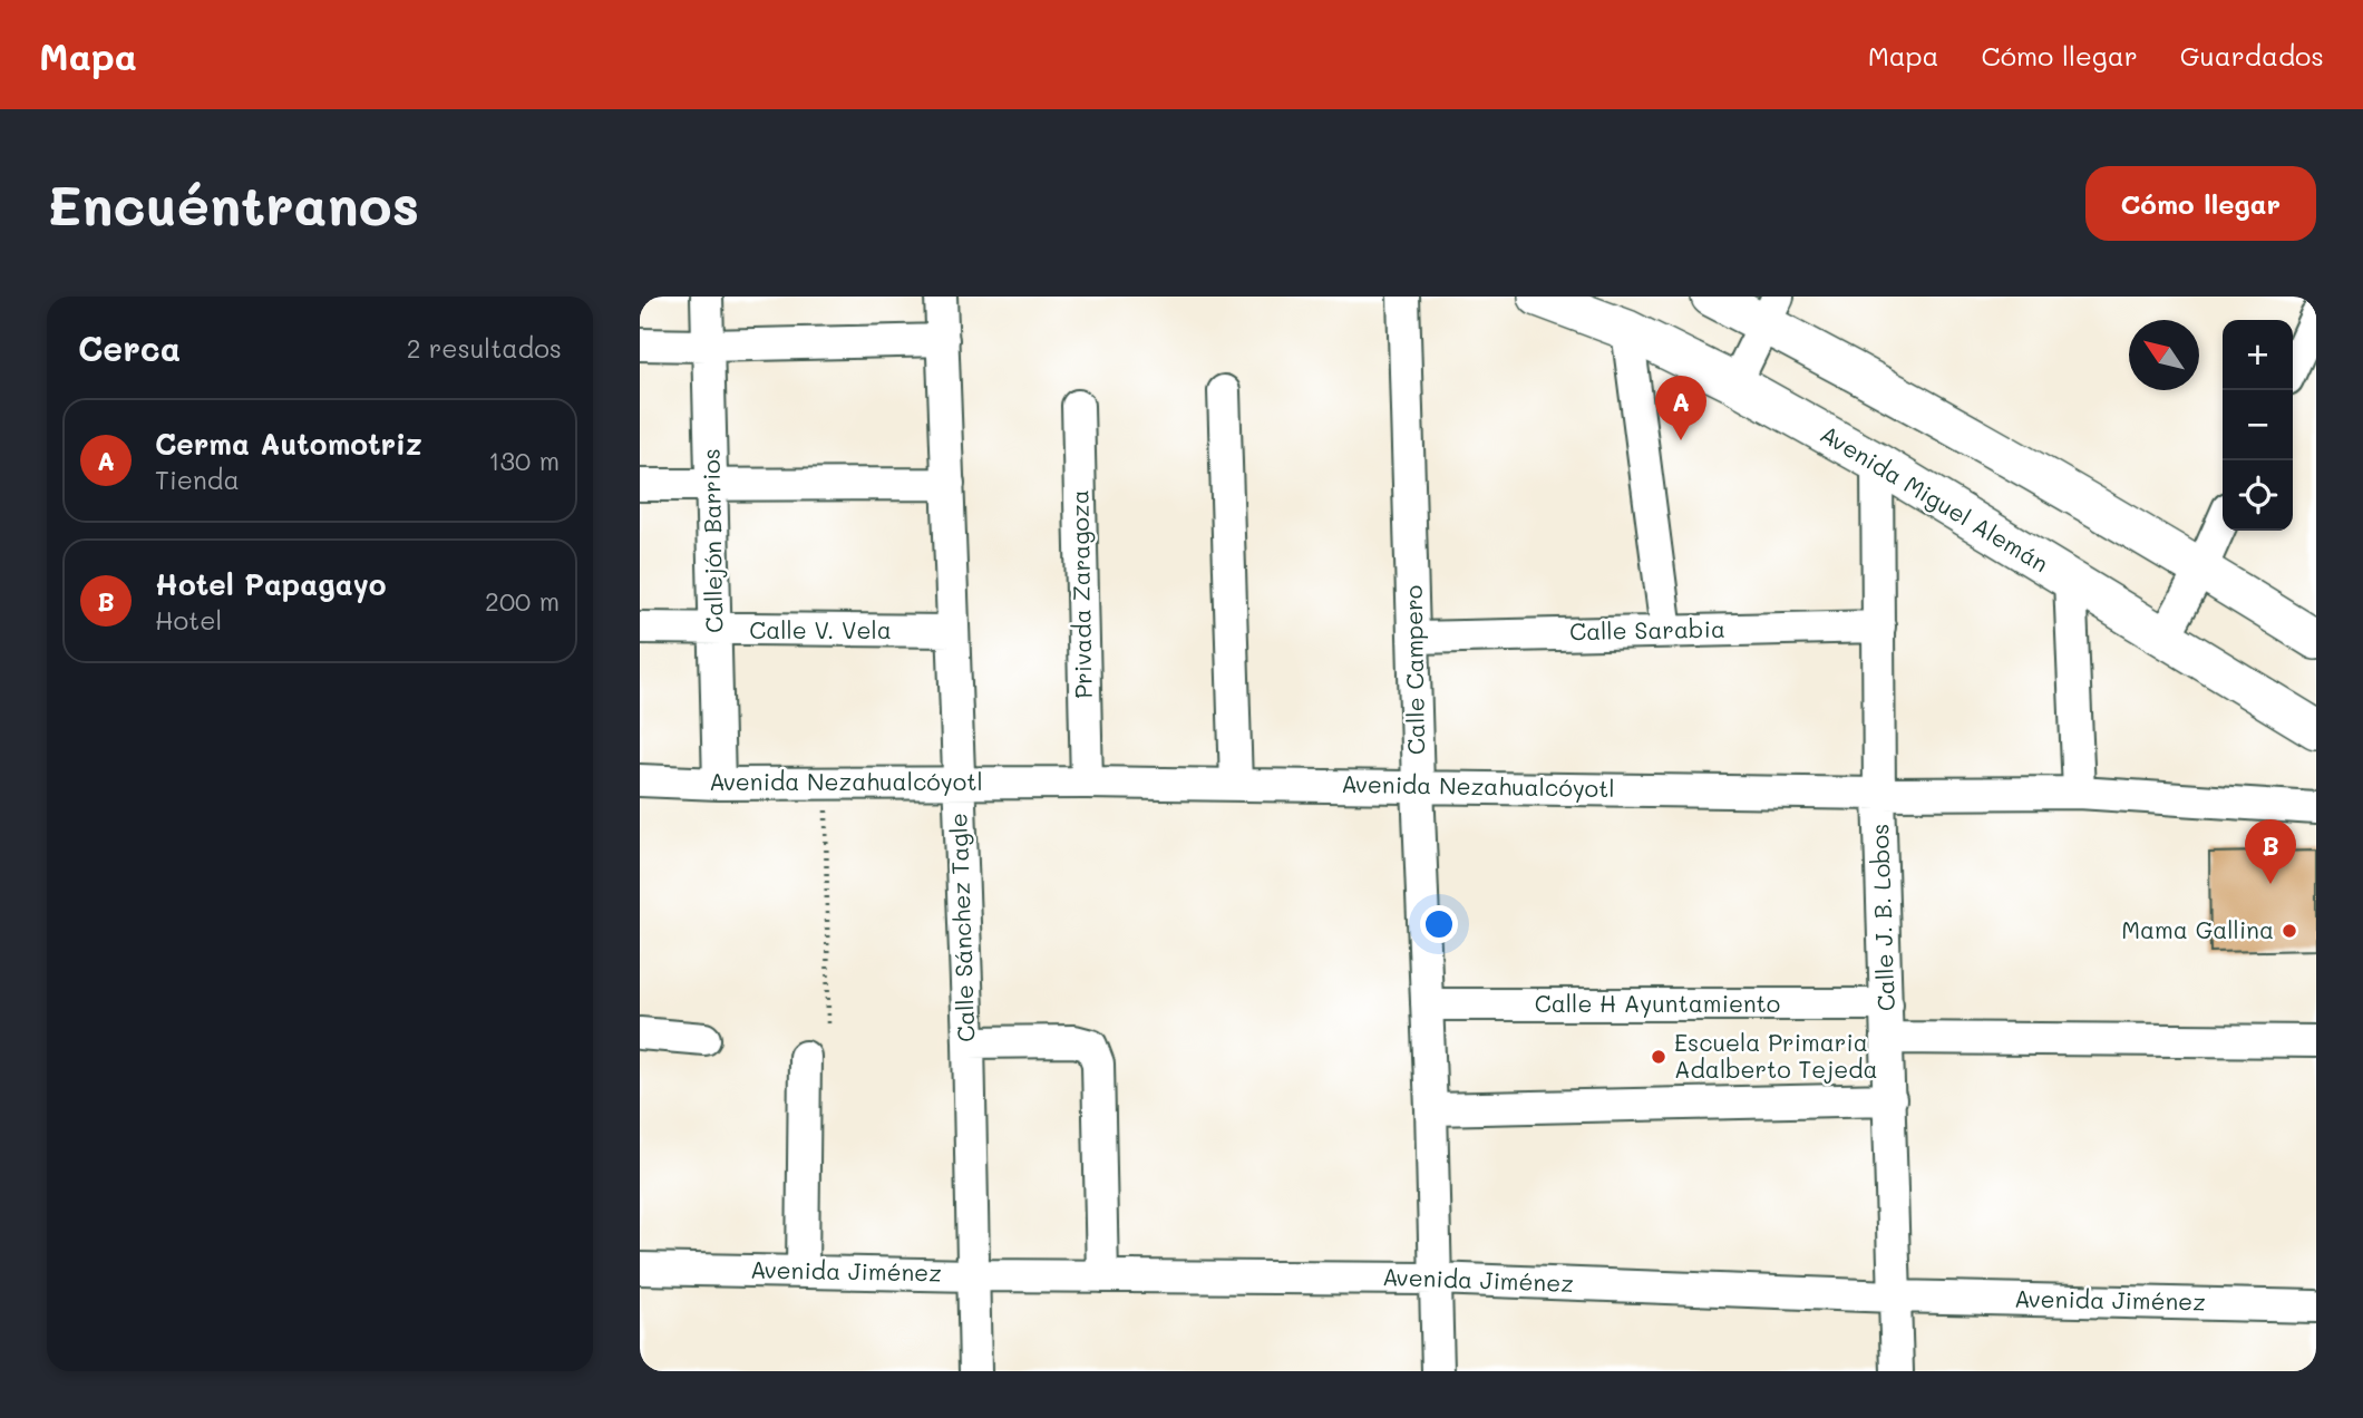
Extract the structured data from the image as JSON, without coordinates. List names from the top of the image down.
{
  "streets": {
    "main road": ["Avenida Miguel Alemán"],
    "street": [
      "Callejón Barrios",
      "Privada Zaragoza",
      "Calle V. Vela",
      "Calle Sarabia",
      "Calle Campero",
      "Avenida Nezahualcóyotl",
      "Calle J. B. Lobos",
      "Calle Sánchez Tagle",
      "Calle H Ayuntamiento",
      "Avenida Jiménez"
    ]
  },
  "crossings": [
    ["Avenida Miguel Alemán", "Calle J. B. Lobos"],
    ["Callejón Barrios", "Calle V. Vela"],
    ["Callejón Barrios", "Avenida Nezahualcóyotl"],
    ["Privada Zaragoza", "Avenida Nezahualcóyotl"],
    ["Calle V. Vela", "Calle Sánchez Tagle"],
    ["Calle Sarabia", "Calle Campero"],
    ["Calle Sarabia", "Calle J. B. Lobos"],
    ["Calle Campero", "Avenida Nezahualcóyotl"],
    ["Calle Campero", "Calle H Ayuntamiento"],
    ["Calle Campero", "Avenida Jiménez"],
    ["Avenida Nezahualcóyotl", "Calle J. B. Lobos"],
    ["Avenida Nezahualcóyotl", "Calle Sánchez Tagle"],
    ["Calle J. B. Lobos", "Calle H Ayuntamiento"],
    ["Calle J. B. Lobos", "Avenida Jiménez"],
    ["Calle Sánchez Tagle", "Avenida Jiménez"]
  ],
  "places": ["Mama Gallina", "Escuela Primaria Adalberto Tejeda"],
  "north": "top left",
  "page": {
    "header": "Mapa",
    "nav": ["Mapa", "Cómo llegar", "Guardados"],
    "buttons": "Cómo llegar",
    "title": "Encuéntranos",
    "heading": ["Cerca", "2 resultados"],
    "map_buttons": ["+", "−"],
    "pins": ["A", "B"],
    "list": [
      {
        "mark": "A",
        "name": "Cerma Automotriz",
        "note": "Tienda",
        "value": "130 m"
      },
      {
        "mark": "B",
        "name": "Hotel Papagayo",
        "note": "Hotel",
        "value": "200 m"
      }
    ]
  }
}
